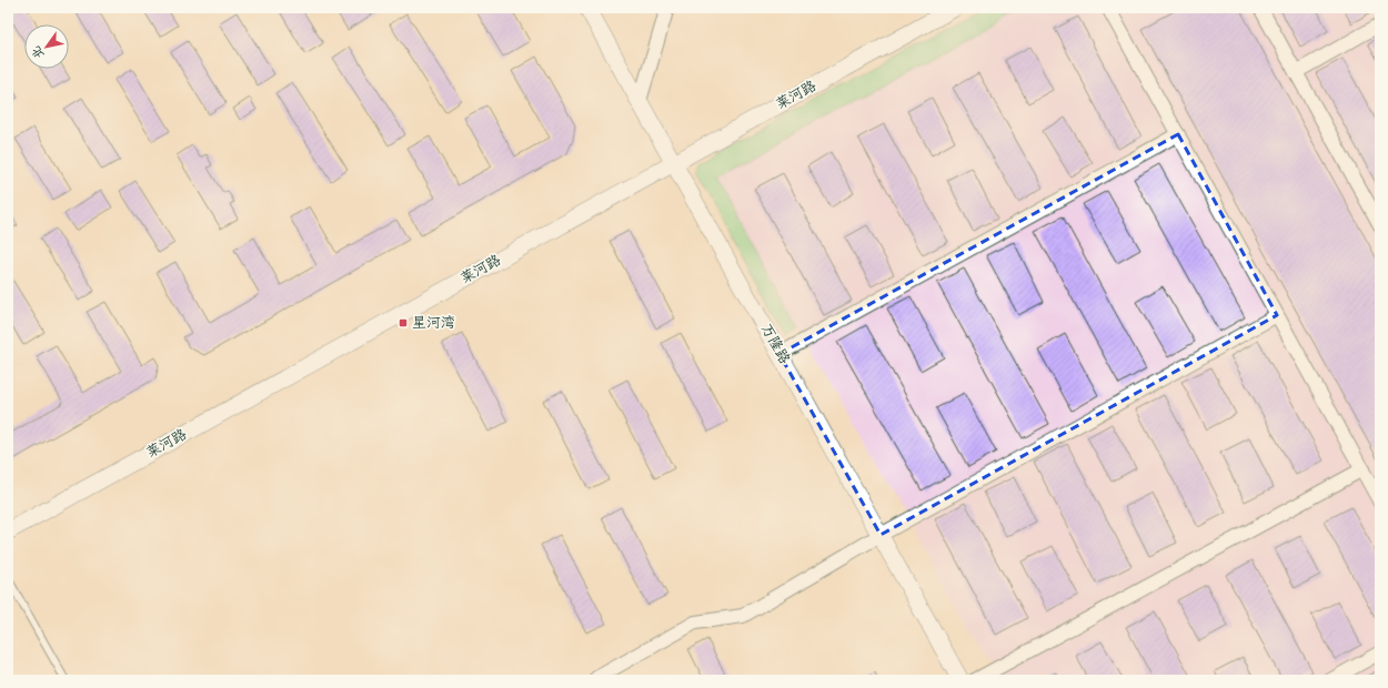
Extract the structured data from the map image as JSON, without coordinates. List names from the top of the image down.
{
  "streets": {
    "street": ["莱河路", "万隆路"]
  },
  "crossings": [
    ["莱河路", "万隆路"]
  ],
  "places": {
    "transit": ["星河湾"]
  },
  "north": "bottom left"
}
